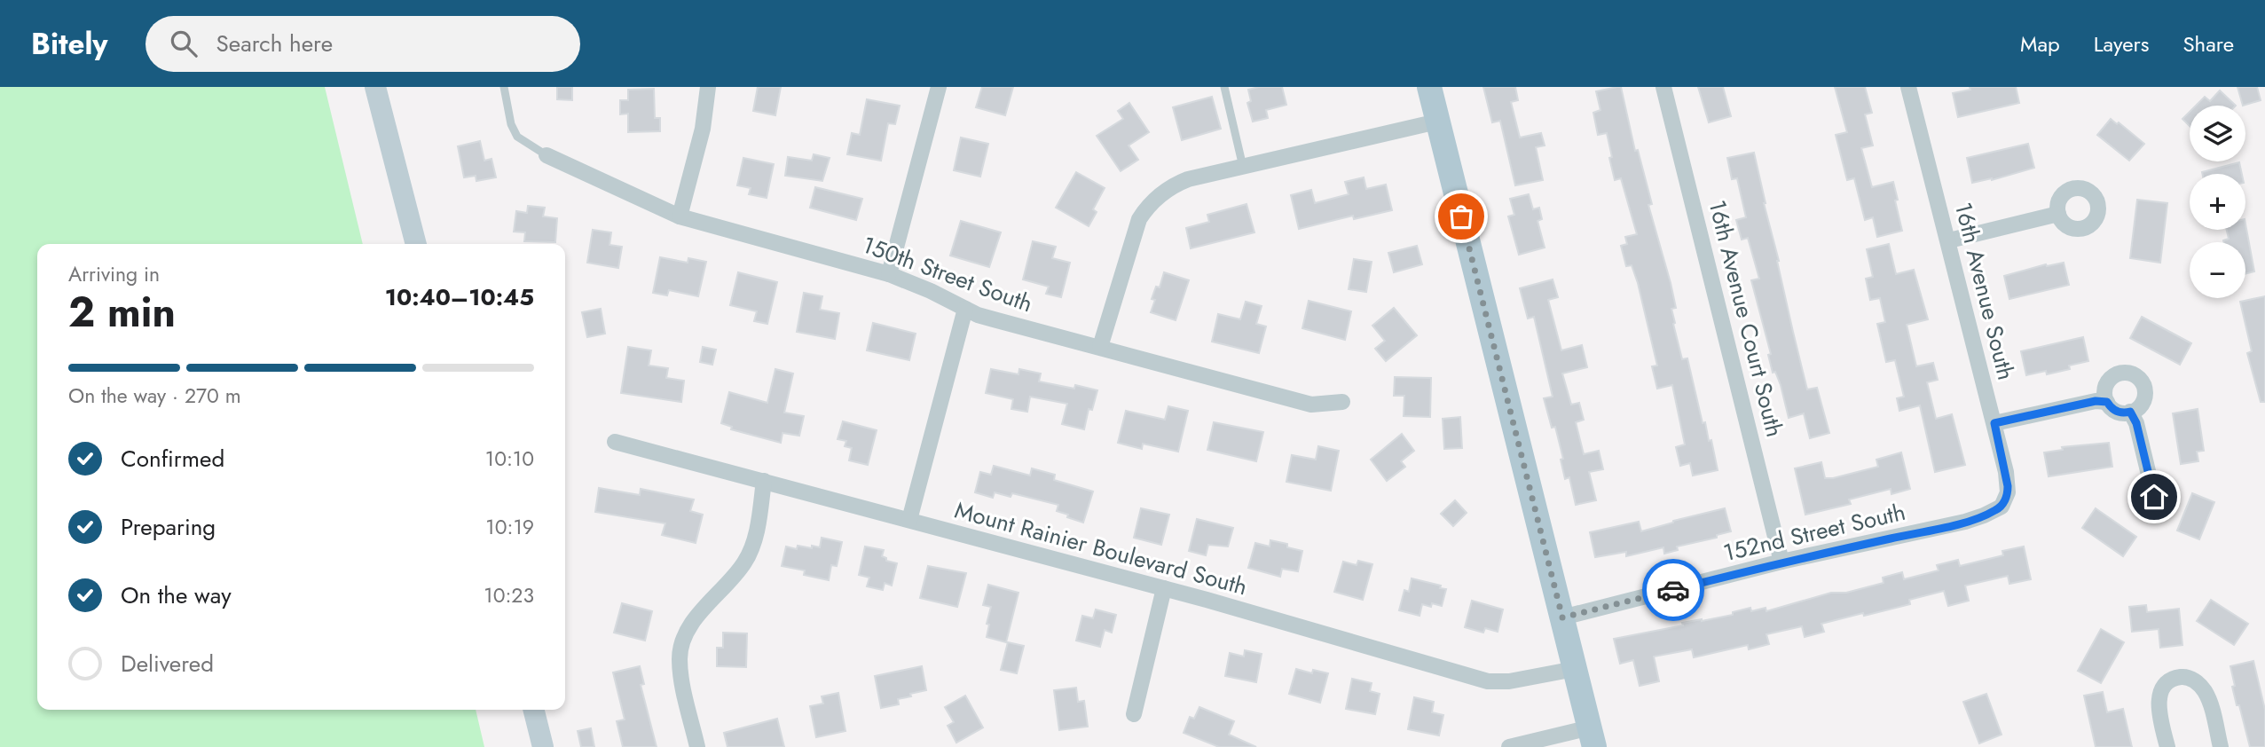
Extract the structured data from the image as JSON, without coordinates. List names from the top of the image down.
{
  "streets": {
    "street": [
      "150th Street South",
      "16th Avenue South",
      "16th Avenue Court South",
      "152nd Street South",
      "Mount Rainier Boulevard South"
    ]
  },
  "crossings": [
    ["16th Avenue South", "152nd Street South"],
    ["16th Avenue Court South", "152nd Street South"]
  ],
  "page": {
    "header": "Bitely",
    "search": "Search here",
    "nav": ["Map", "Layers", "Share"],
    "map_buttons": ["+", "−"],
    "heading": ["2 min", "Arriving in", "10:40–10:45"],
    "bar": "On the way · 270 m",
    "list": [
      ["Confirmed", "10:10"],
      ["Preparing", "10:19"],
      ["On the way", "10:23"],
      "Delivered"
    ]
  }
}
